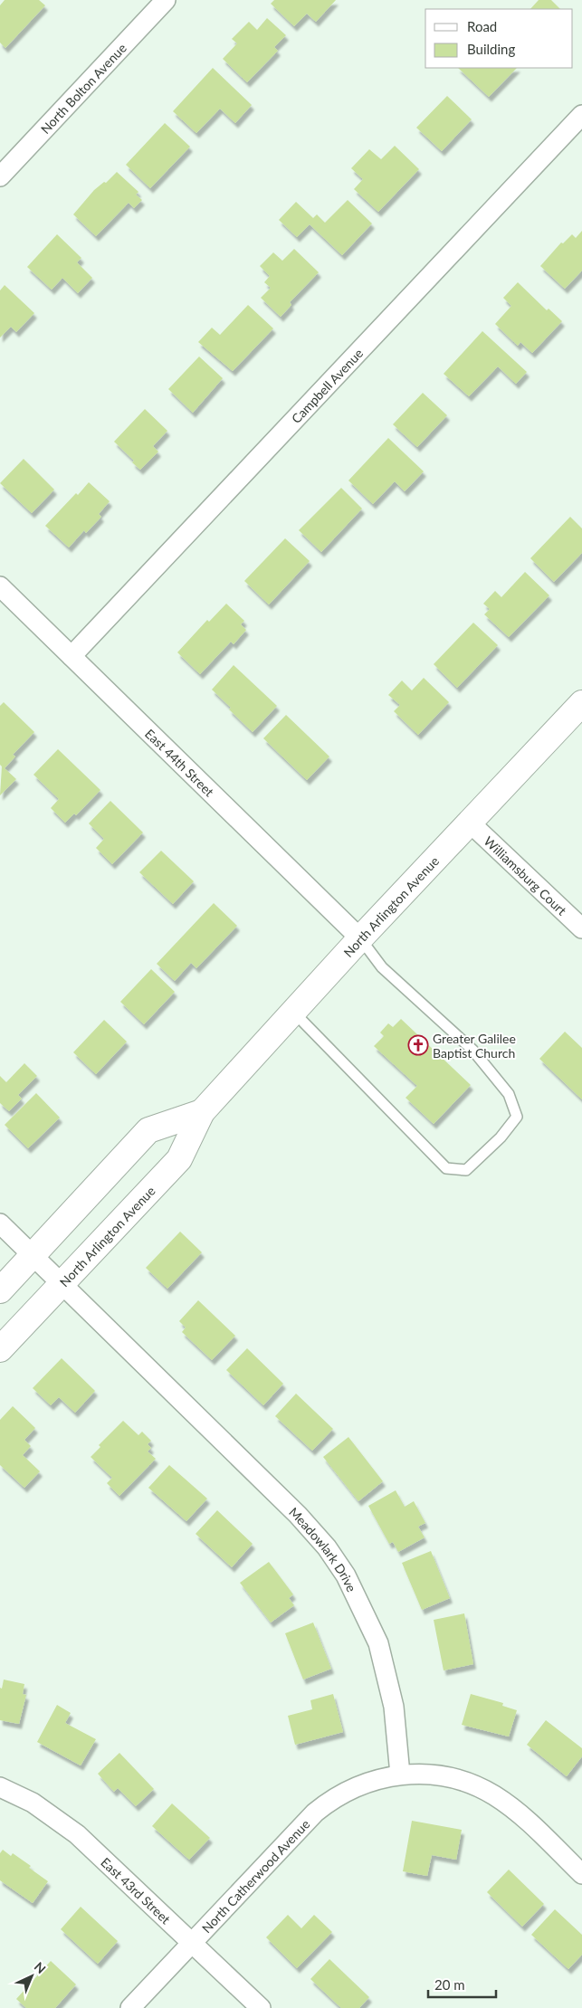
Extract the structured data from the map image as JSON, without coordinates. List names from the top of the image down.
{
  "streets": {
    "main road": ["North Arlington Avenue"],
    "street": [
      "North Bolton Avenue",
      "Campbell Avenue",
      "East 44th Street",
      "Williamsburg Court",
      "Meadowlark Drive",
      "North Catherwood Avenue",
      "East 43rd Street"
    ]
  },
  "crossings": [
    ["Campbell Avenue", "East 44th Street"],
    ["East 44th Street", "North Arlington Avenue"],
    ["Williamsburg Court", "North Arlington Avenue"],
    ["North Arlington Avenue", "Meadowlark Drive"],
    ["Meadowlark Drive", "North Catherwood Avenue"],
    ["North Catherwood Avenue", "East 43rd Street"]
  ],
  "places": {
    "church": ["Greater Galilee Baptist Church"]
  },
  "legend": ["Road", "Building"],
  "scale_bar": "20 m",
  "north": "top right"
}
